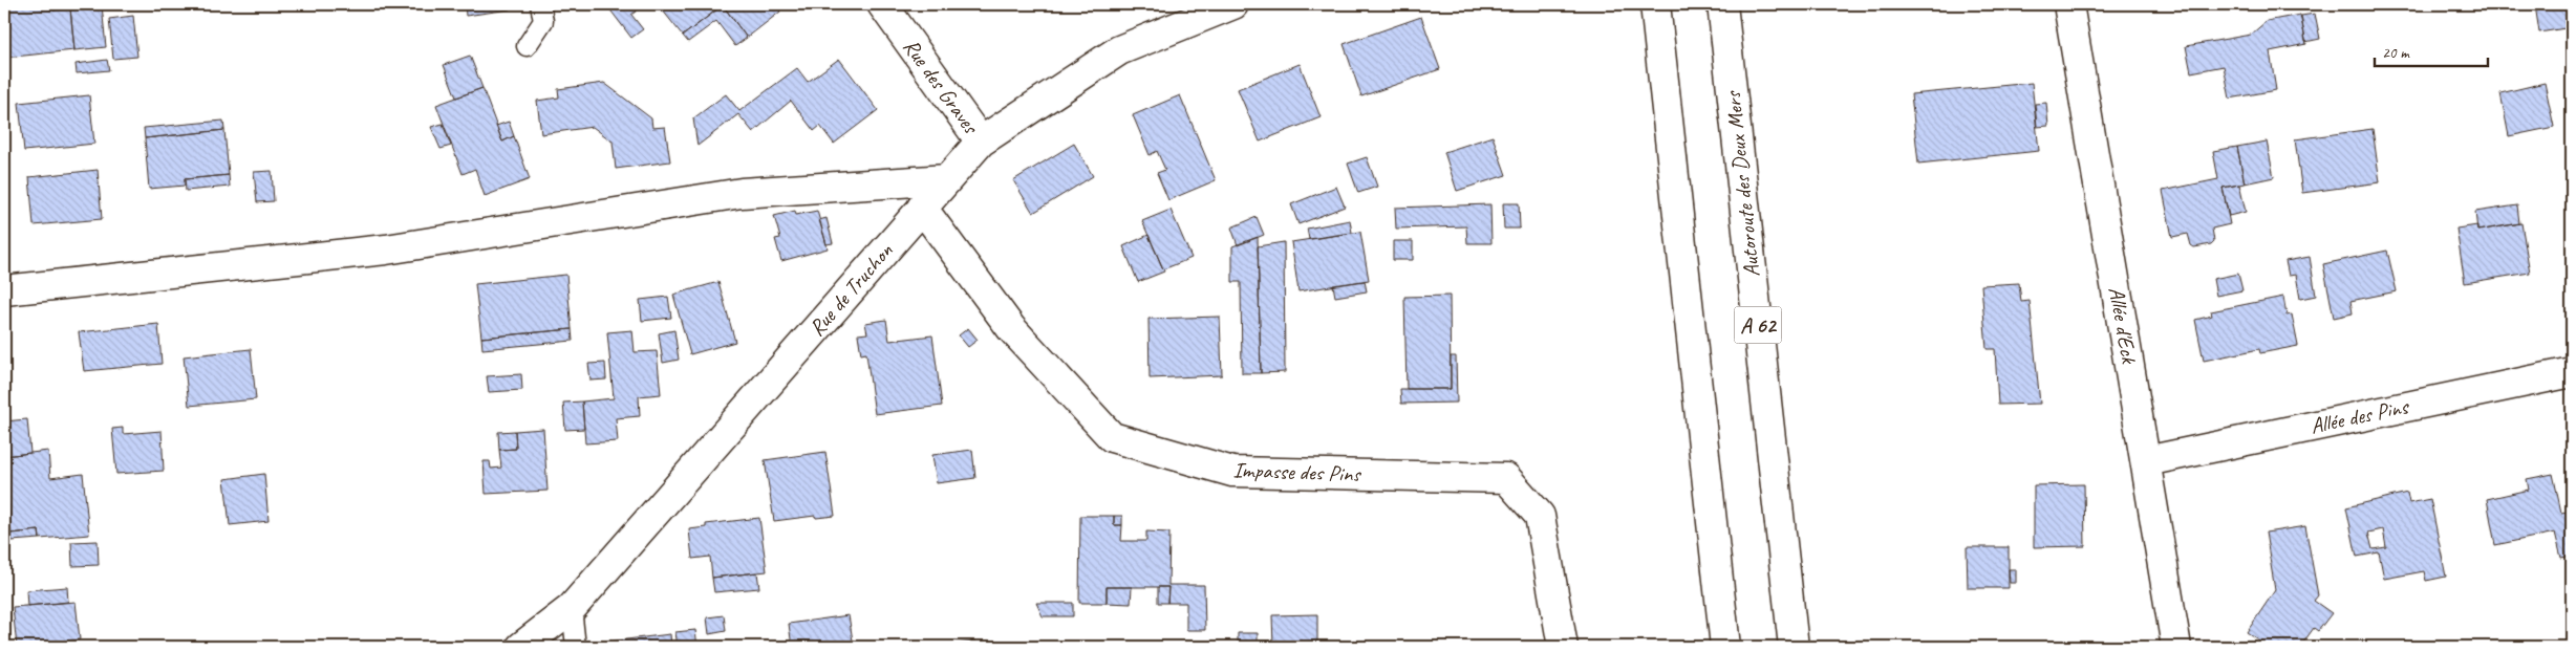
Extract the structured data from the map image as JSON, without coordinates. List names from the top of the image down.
{
  "streets": {
    "main road": [
      "Rue des Graves",
      "Autoroute des Deux Mers",
      "Rue de Truchon",
      "A 62",
      "Allée d'Eck",
      "Allée des Pins",
      "Impasse des Pins"
    ]
  },
  "crossings": [
    ["Rue des Graves", "Rue de Truchon"],
    ["Rue de Truchon", "Impasse des Pins"],
    ["Allée d'Eck", "Allée des Pins"]
  ],
  "scale_bar": "20 m"
}
